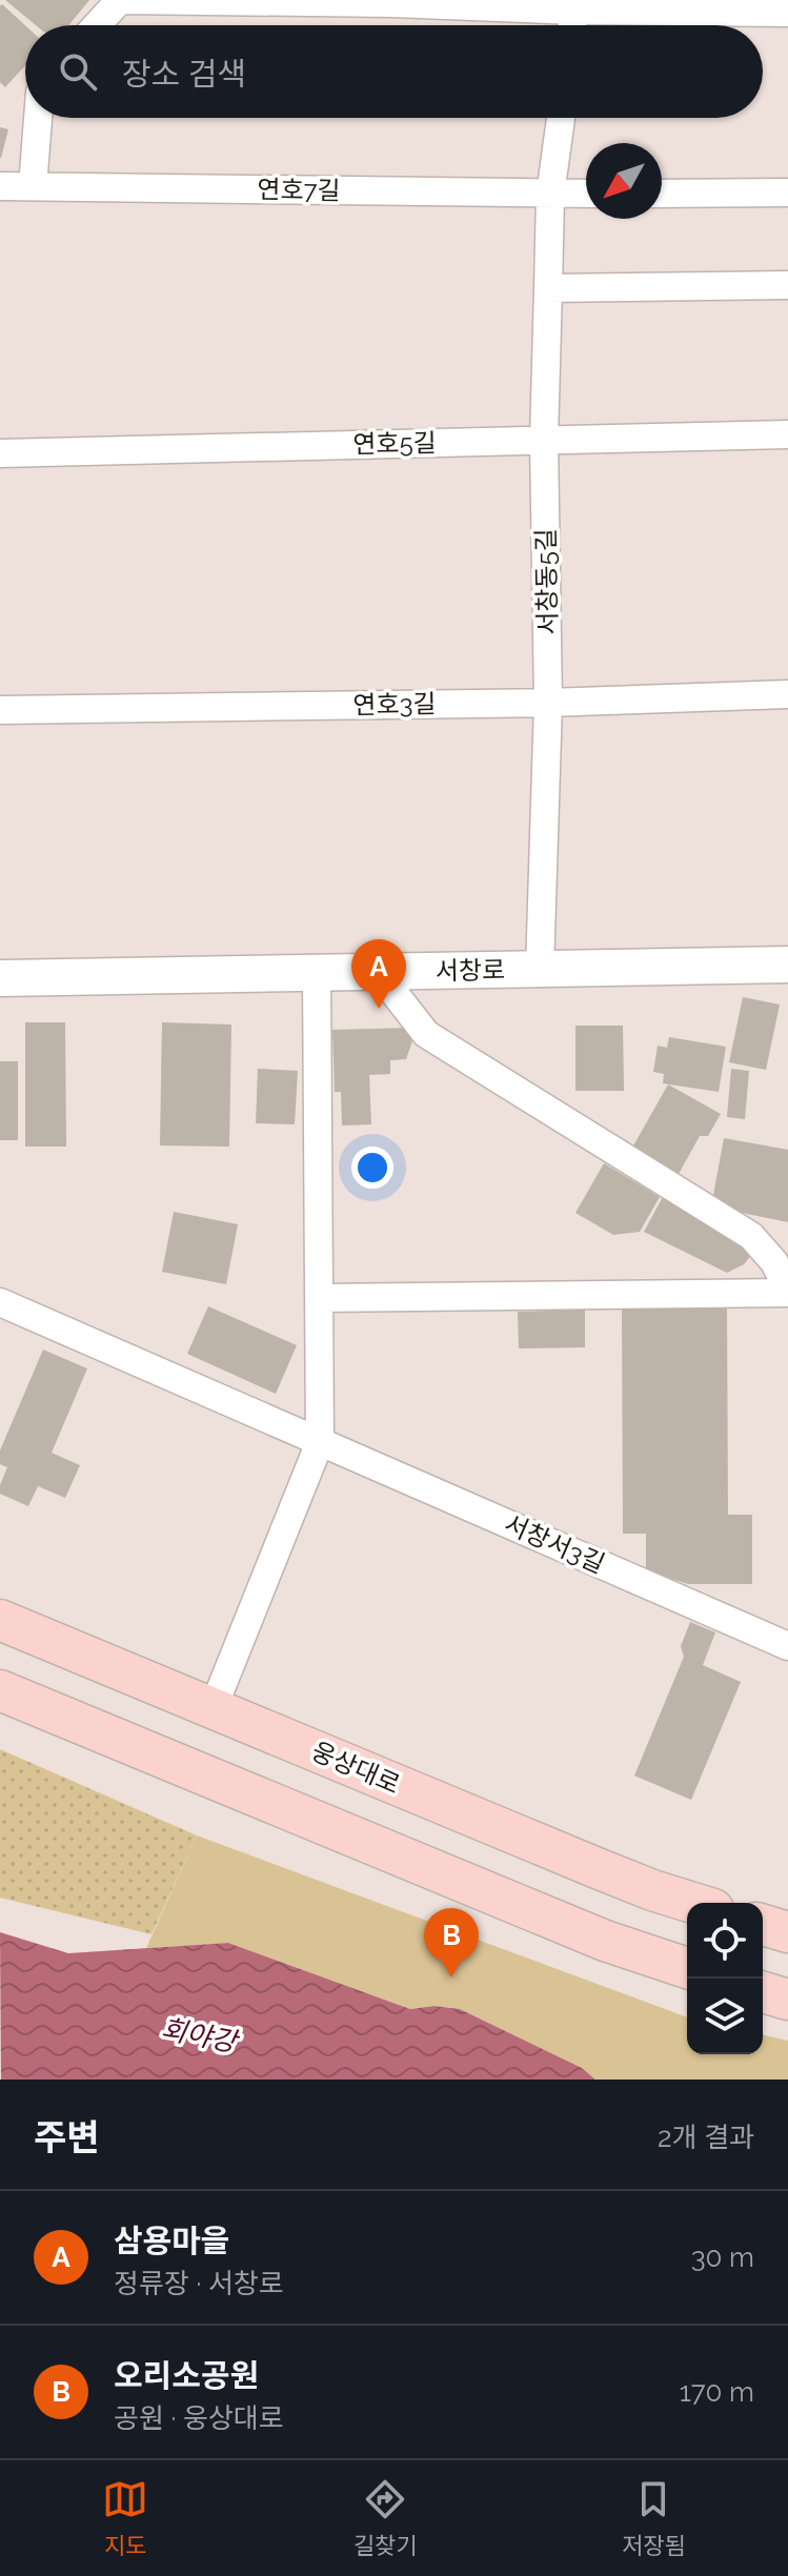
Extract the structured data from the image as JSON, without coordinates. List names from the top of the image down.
{
  "streets": {
    "main road": ["웅상대로"],
    "street": [
      "연호7길",
      "연호5길",
      "서창동5길",
      "연호3길",
      "서창로",
      "서창서3길"
    ]
  },
  "crossings": [
    ["연호7길", "서창동5길"],
    ["연호5길", "서창동5길"],
    ["서창동5길", "연호3길"],
    ["서창동5길", "서창로"]
  ],
  "water": ["회야강"],
  "north": "bottom left",
  "page": {
    "search": "장소 검색",
    "pins": ["A", "B"],
    "heading": ["주변", "2개 결과"],
    "list": [
      {
        "mark": "A",
        "name": "삼용마을",
        "note": "정류장 · 서창로",
        "value": "30 m"
      },
      {
        "mark": "B",
        "name": "오리소공원",
        "note": "공원 · 웅상대로",
        "value": "170 m"
      }
    ],
    "nav": ["지도", "길찾기", "저장됨"]
  }
}
